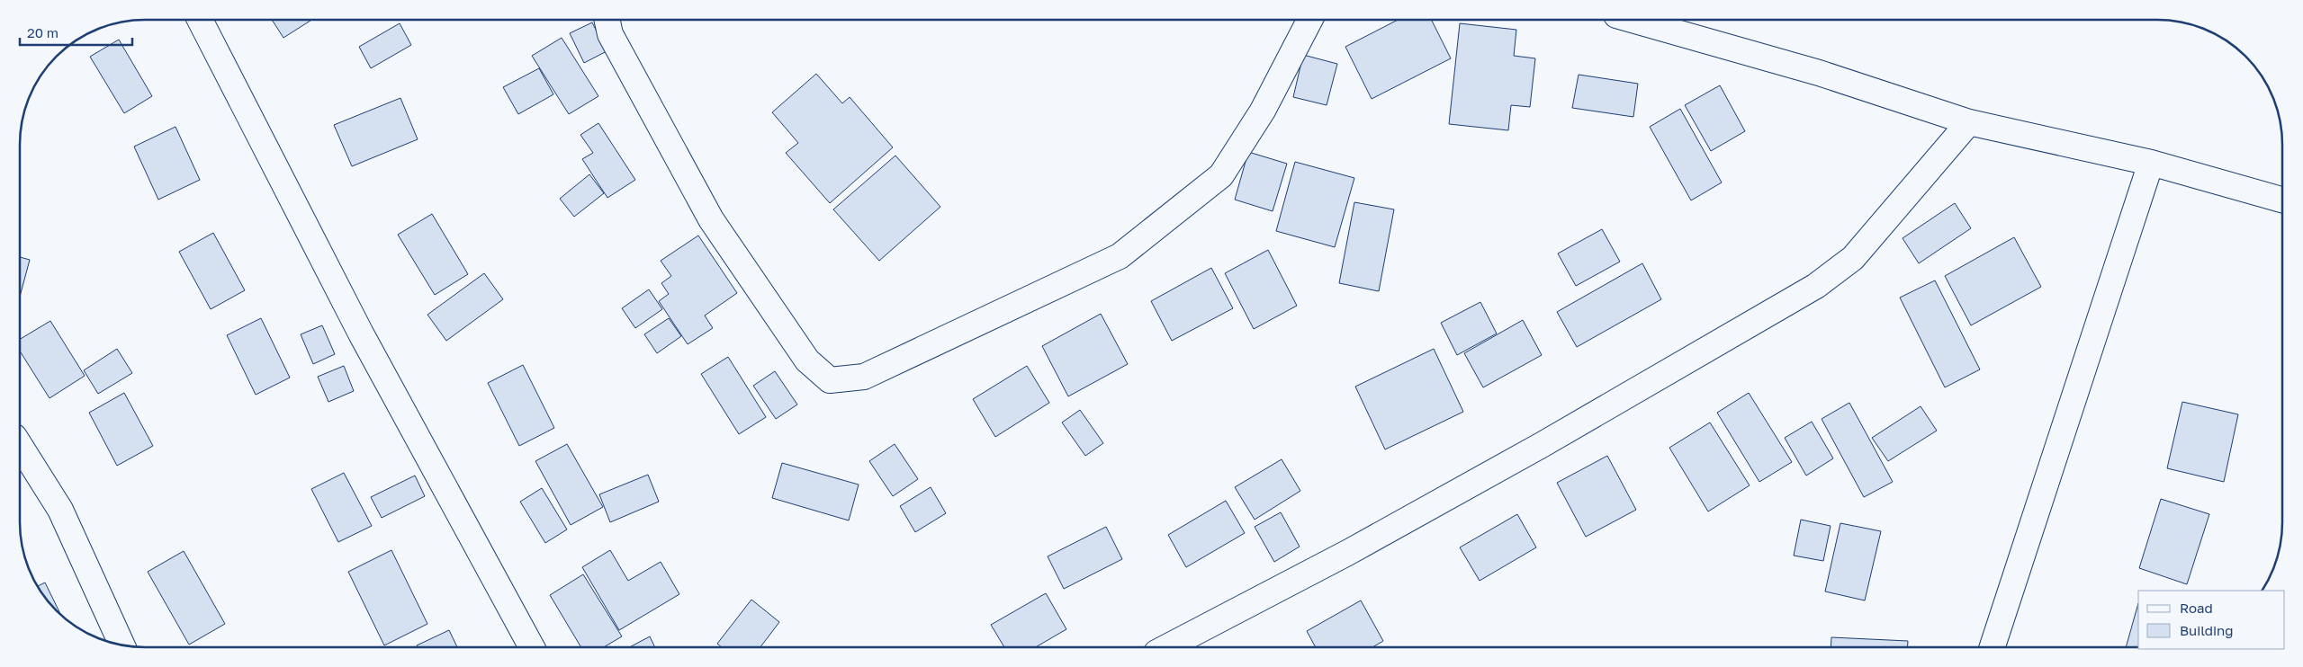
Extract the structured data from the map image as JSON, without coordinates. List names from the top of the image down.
{
  "legend": ["Road", "Building"],
  "scale_bar": "20 m"
}
